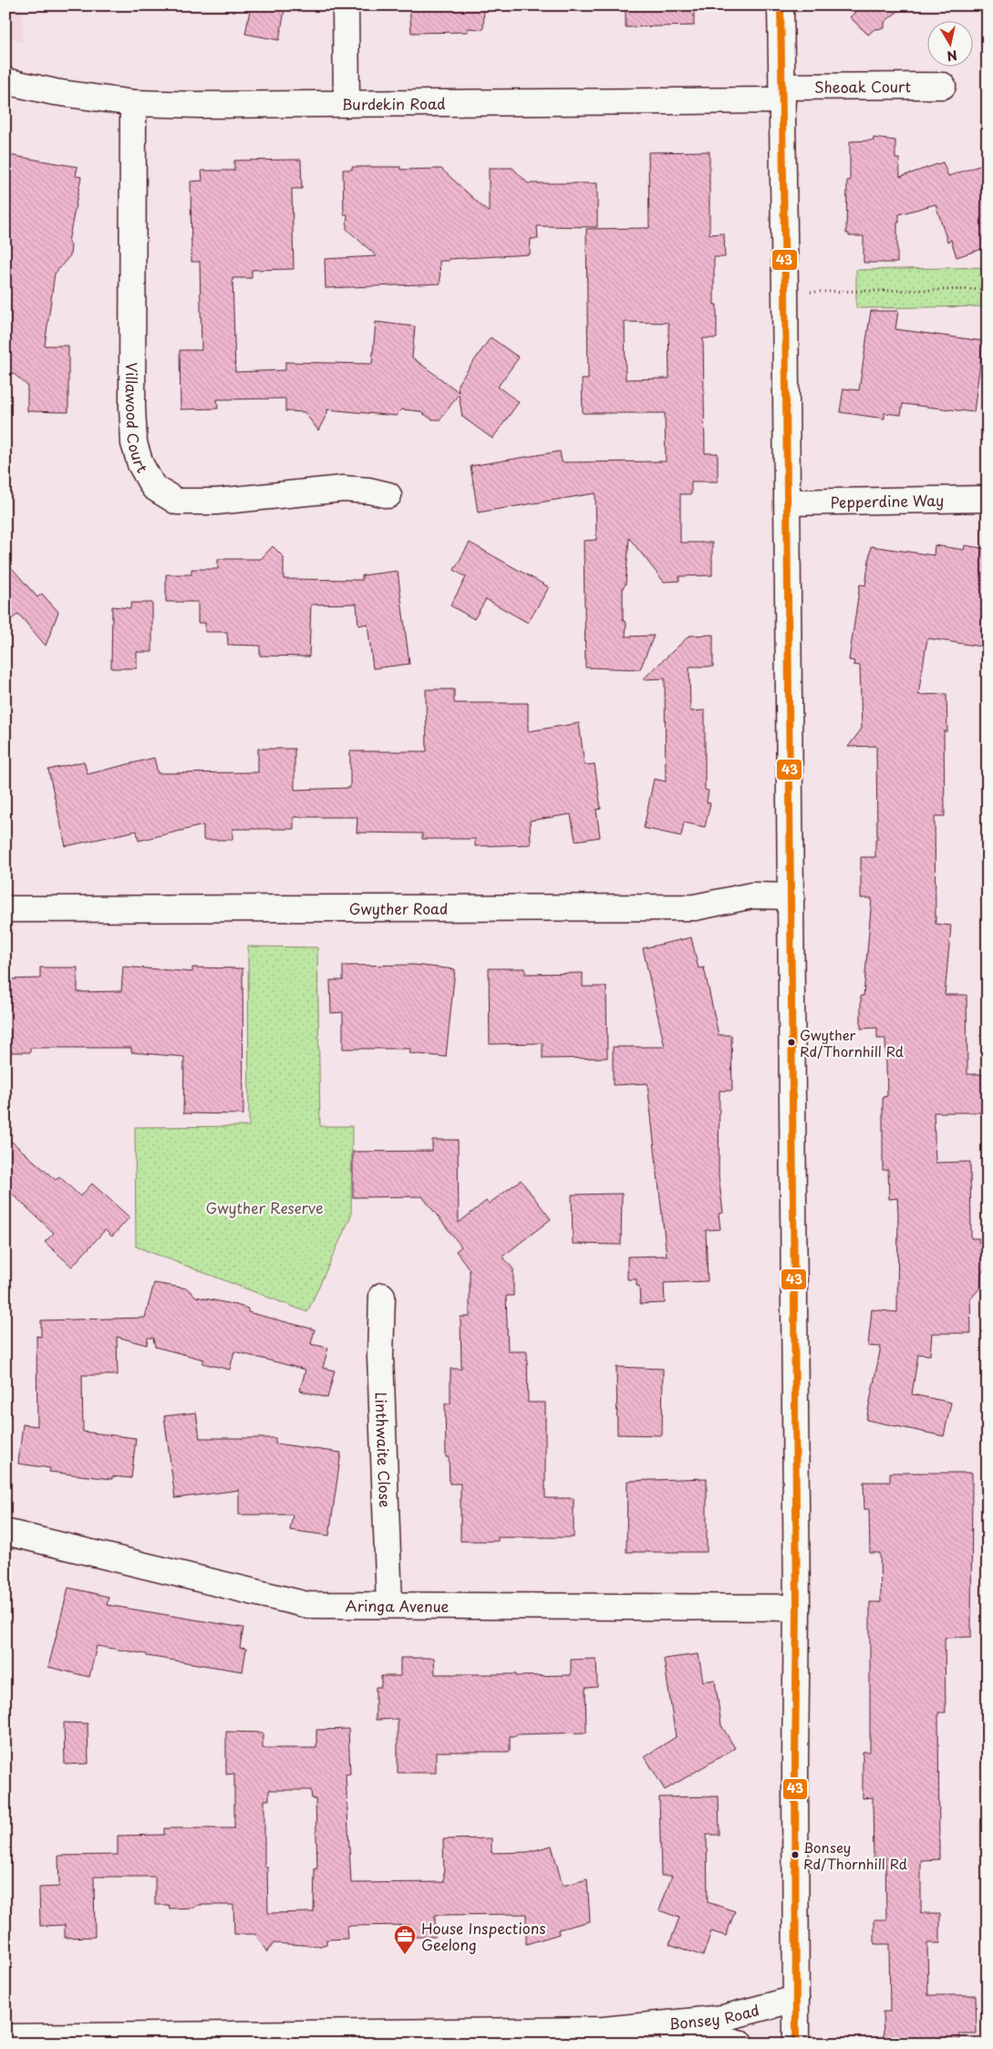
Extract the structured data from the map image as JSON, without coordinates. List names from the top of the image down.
{
  "streets": {
    "street": [
      "Sheoak Court",
      "Burdekin Road",
      "Villawood Court",
      "Pepperdine Way",
      "Gwyther Road",
      "Linthwaite Close",
      "Aringa Avenue",
      "Bonsey Road"
    ]
  },
  "crossings": [
    ["Sheoak Court", "Burdekin Road"],
    ["Burdekin Road", "Villawood Court"],
    ["Linthwaite Close", "Aringa Avenue"]
  ],
  "parks": ["Gwyther Reserve"],
  "places": {
    "other": ["Gwyther Rd/Thornhill Rd", "Bonsey Rd/Thornhill Rd"],
    "office": ["House Inspections Geelong"]
  },
  "lines": ["transit line 43"],
  "north": "bottom"
}
